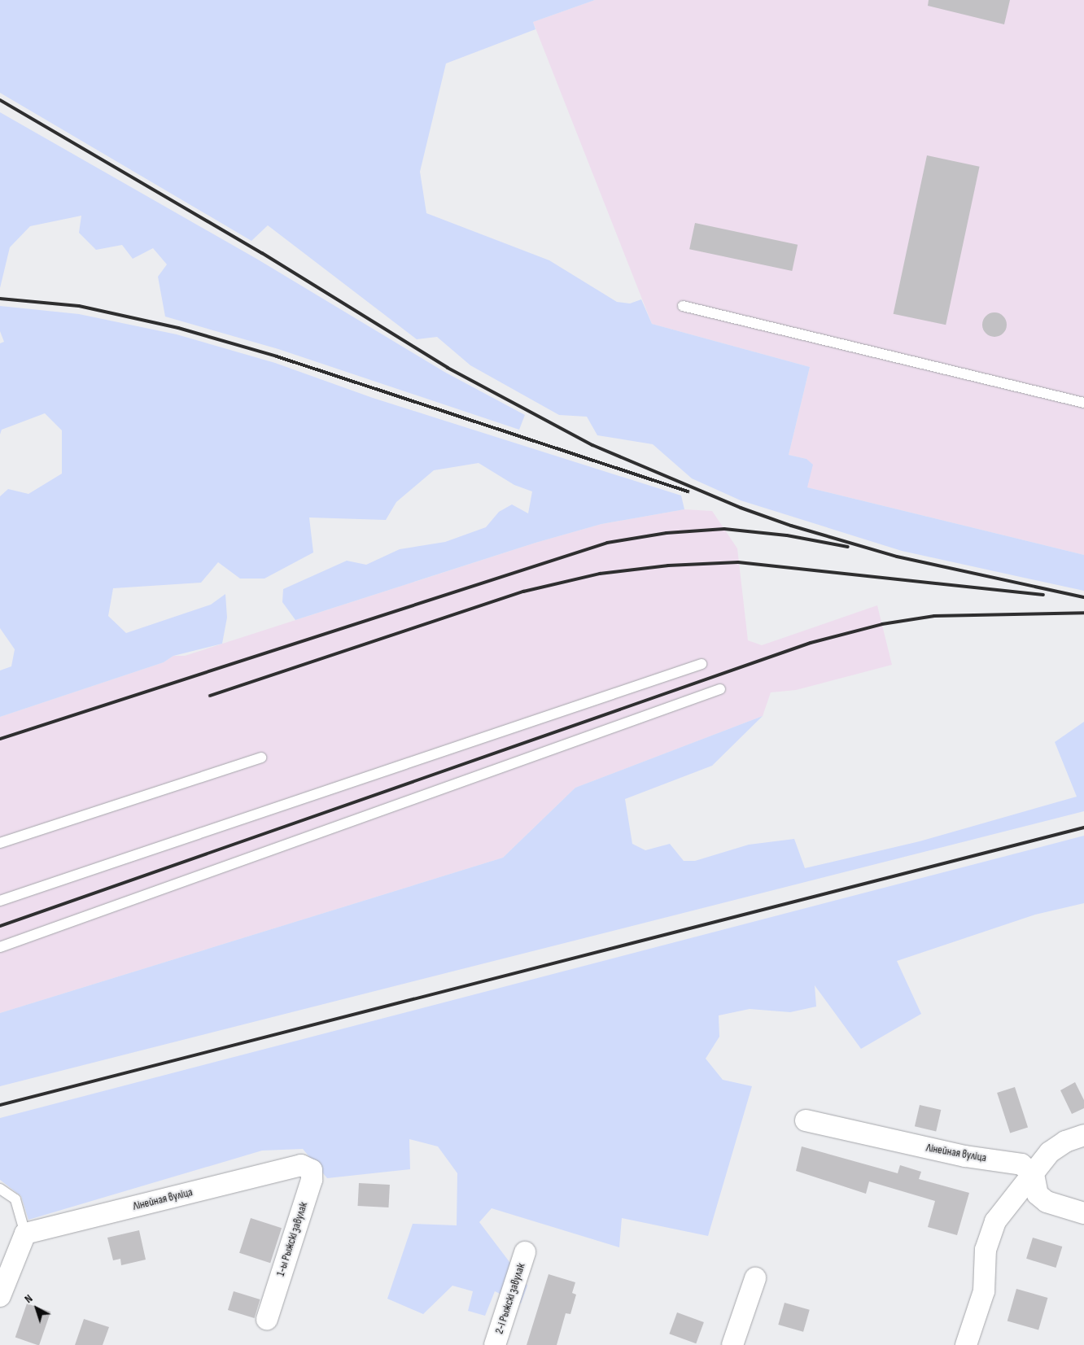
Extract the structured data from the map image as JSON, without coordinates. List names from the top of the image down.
{
  "streets": {
    "street": ["Лінейная вуліца", "1-ы Рыжскі завулак", "2-і Рыжскі завулак"]
  },
  "crossings": [
    ["Лінейная вуліца", "1-ы Рыжскі завулак"]
  ],
  "north": "top left"
}
